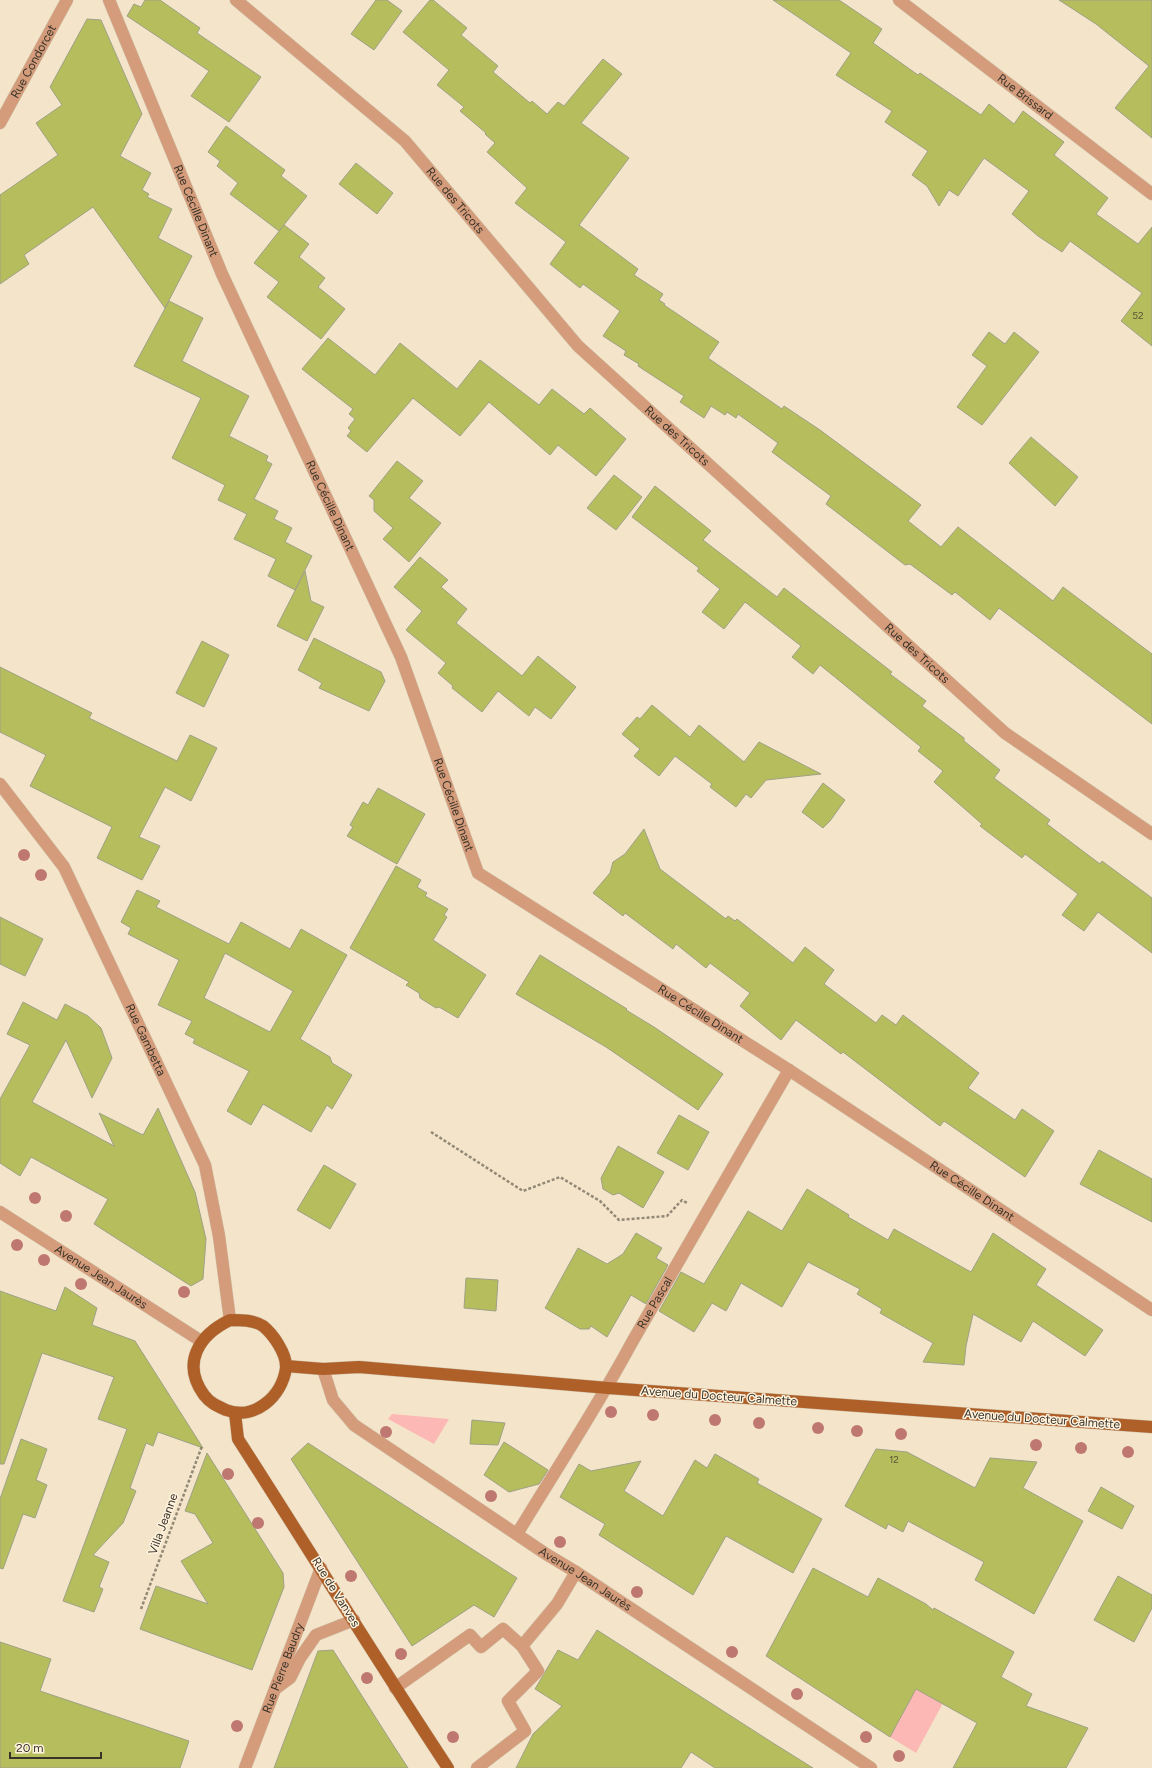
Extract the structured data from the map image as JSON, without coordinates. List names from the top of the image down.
{
  "streets": {
    "main road": ["Avenue du Docteur Calmette", "Rue de Vanves"],
    "street": [
      "Rue Condorcet",
      "Rue Brissard",
      "Rue des Tricots",
      "Rue Cécille Dinant",
      "Rue Gambetta",
      "Avenue Jean Jaurès",
      "Rue Pascal",
      "Rue Pierre Baudry"
    ],
    "path": ["Villa Jeanne"]
  },
  "crossings": [
    ["Rue Cécille Dinant", "Rue Pascal"],
    ["Rue Gambetta", "Avenue Jean Jaurès"],
    ["Rue Gambetta", "Avenue du Docteur Calmette"],
    ["Rue Gambetta", "Rue de Vanves"],
    ["Avenue Jean Jaurès", "Rue Pascal"],
    ["Avenue Jean Jaurès", "Avenue du Docteur Calmette"],
    ["Avenue Jean Jaurès", "Rue de Vanves"],
    ["Rue Pascal", "Avenue du Docteur Calmette"],
    ["Avenue du Docteur Calmette", "Rue de Vanves"],
    ["Rue de Vanves", "Rue Pierre Baudry"]
  ],
  "house_numbers": ["52", "12"],
  "scale_bar": "20 m"
}
